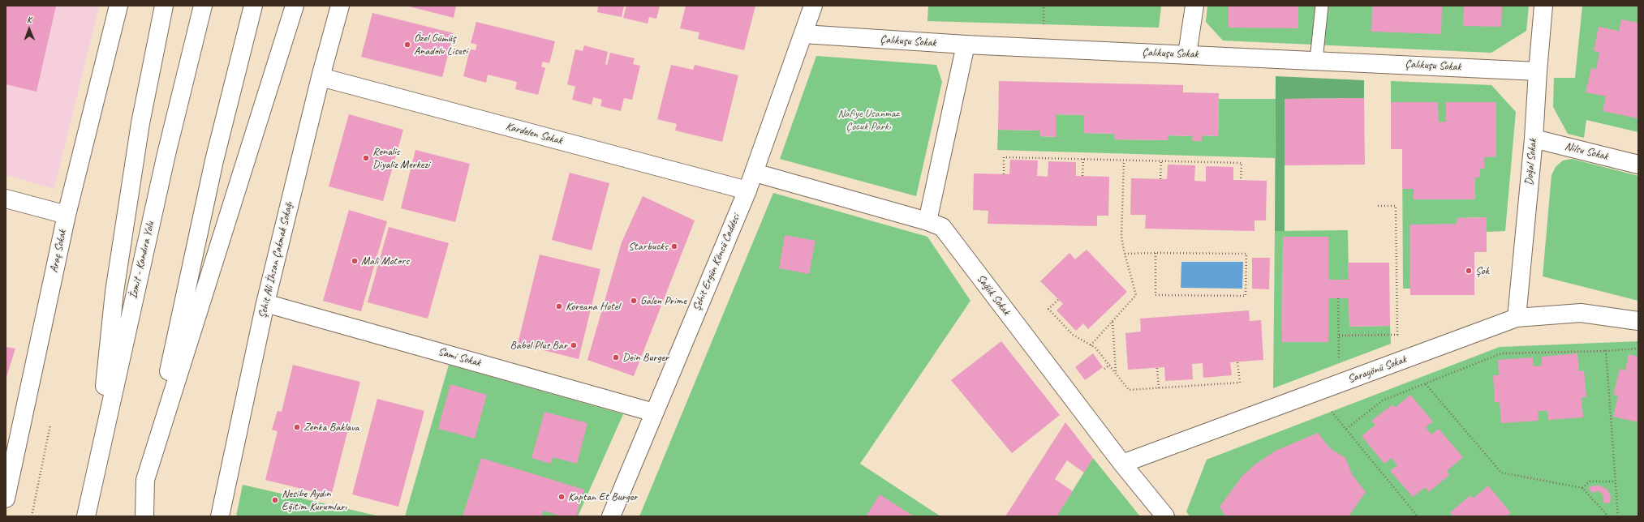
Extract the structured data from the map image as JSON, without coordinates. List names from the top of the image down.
{
  "streets": {
    "main road": [
      "Çalıkuşu Sokak",
      "Kardelen Sokak",
      "Nilsu Sokak",
      "Doğal Sokak",
      "Araç Sokak",
      "İzmit - Kandıra Yolu",
      "Şehit Ali İhsan Çakmak Sokağı",
      "Şehit Ergün Köncü Caddesi",
      "Sağlık Sokak",
      "Sami Sokak",
      "Sarayönü Sokak"
    ]
  },
  "crossings": [
    ["Çalıkuşu Sokak", "Doğal Sokak"],
    ["Çalıkuşu Sokak", "Şehit Ergün Köncü Caddesi"],
    ["Kardelen Sokak", "Şehit Ali İhsan Çakmak Sokağı"],
    ["Kardelen Sokak", "Şehit Ergün Köncü Caddesi"],
    ["Nilsu Sokak", "Doğal Sokak"],
    ["Doğal Sokak", "Sarayönü Sokak"],
    ["Şehit Ali İhsan Çakmak Sokağı", "Sami Sokak"],
    ["Şehit Ergün Köncü Caddesi", "Sağlık Sokak"],
    ["Şehit Ergün Köncü Caddesi", "Sami Sokak"],
    ["Sağlık Sokak", "Sarayönü Sokak"]
  ],
  "parks": ["Nafiye Usanmaz Çocuk Parkı"],
  "places": [
    "Özel Gümüş Anadolu Lisesi",
    "Renalis Diyaliz Merkezi",
    "Starbucks",
    "Mali Motors",
    "Şok",
    "Galen Prime",
    "Koreana Hotel",
    "Babel Plus Bar",
    "Dein Burger",
    "Zenka Baklava",
    "Kaptan Et Burger",
    "Nesibe Aydın Eğitim Kurumları"
  ],
  "north": "top"
}
